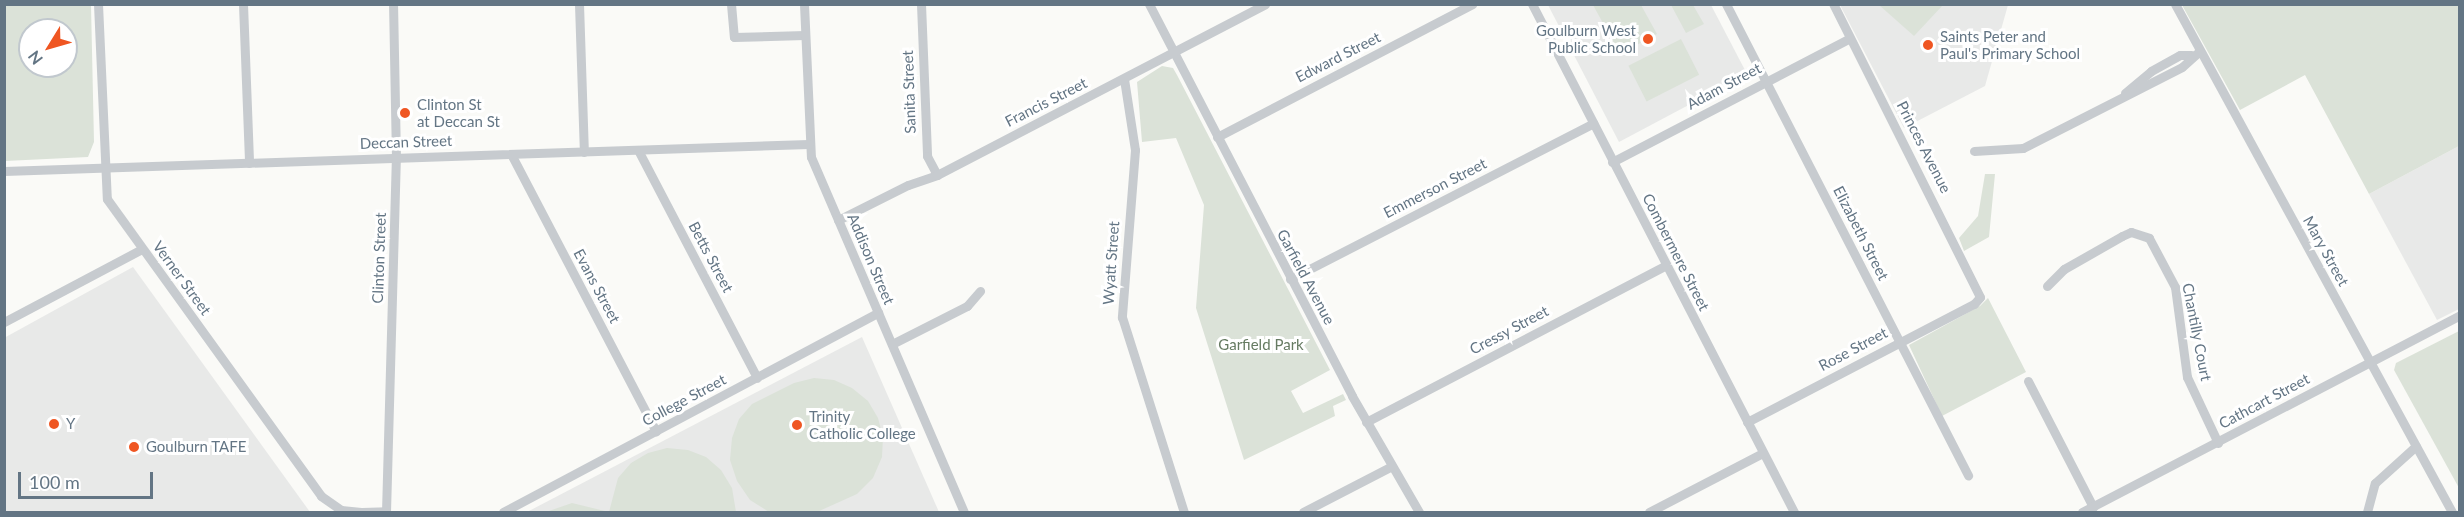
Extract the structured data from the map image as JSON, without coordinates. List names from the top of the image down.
{
  "streets": {
    "street": [
      "Edward Street",
      "Adam Street",
      "Sanita Street",
      "Francis Street",
      "Deccan Street",
      "Princes Avenue",
      "Emmerson Street",
      "Elizabeth Street",
      "Mary Street",
      "Combermere Street",
      "Betts Street",
      "Clinton Street",
      "Addison Street",
      "Wyatt Street",
      "Garfield Avenue",
      "Verner Street",
      "Evans Street",
      "Cressy Street",
      "Chantilly Court",
      "Rose Street",
      "College Street",
      "Cathcart Street"
    ]
  },
  "crossings": [
    ["Edward Street", "Garfield Avenue"],
    ["Adam Street", "Princes Avenue"],
    ["Adam Street", "Elizabeth Street"],
    ["Adam Street", "Combermere Street"],
    ["Sanita Street", "Francis Street"],
    ["Francis Street", "Addison Street"],
    ["Francis Street", "Wyatt Street"],
    ["Francis Street", "Garfield Avenue"],
    ["Deccan Street", "Betts Street"],
    ["Deccan Street", "Clinton Street"],
    ["Deccan Street", "Addison Street"],
    ["Deccan Street", "Verner Street"],
    ["Deccan Street", "Evans Street"],
    ["Princes Avenue", "Rose Street"],
    ["Emmerson Street", "Combermere Street"],
    ["Emmerson Street", "Garfield Avenue"],
    ["Elizabeth Street", "Rose Street"],
    ["Mary Street", "Cathcart Street"],
    ["Combermere Street", "Cressy Street"],
    ["Combermere Street", "Rose Street"],
    ["Betts Street", "College Street"],
    ["Clinton Street", "Verner Street"],
    ["Addison Street", "College Street"],
    ["Garfield Avenue", "Cressy Street"],
    ["Evans Street", "College Street"],
    ["Chantilly Court", "Cathcart Street"]
  ],
  "parks": ["Garfield Park"],
  "places": [
    "Goulburn West Public School",
    "Saints Peter and Paul's Primary School",
    "Clinton St at Deccan St",
    "Y",
    "Trinity Catholic College",
    "Goulburn TAFE"
  ],
  "scale_bar": "100 m",
  "north": "bottom left"
}
